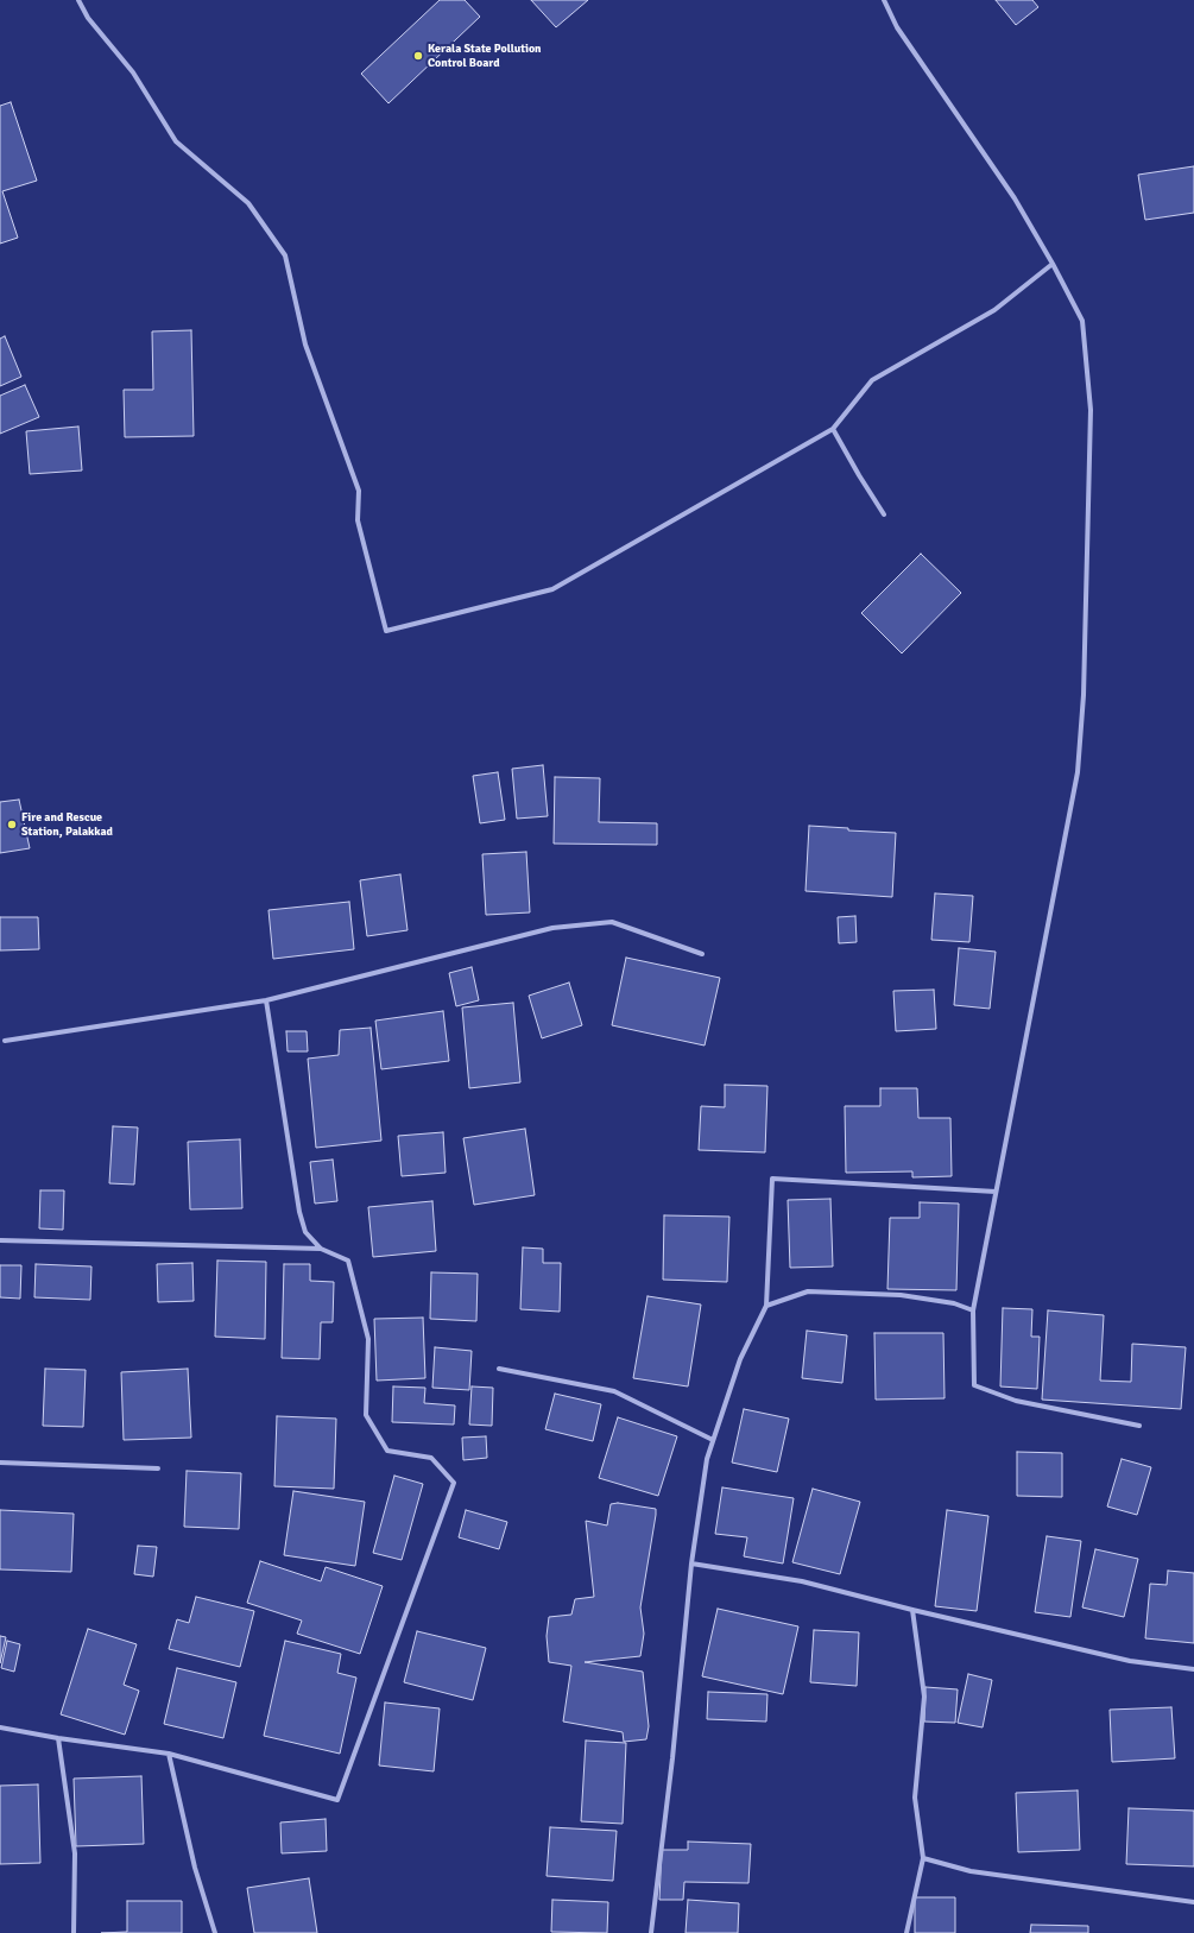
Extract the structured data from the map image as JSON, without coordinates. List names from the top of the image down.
{
  "places": ["Kerala State Pollution Control Board", "Fire and Rescue Station, Palakkad"]
}
